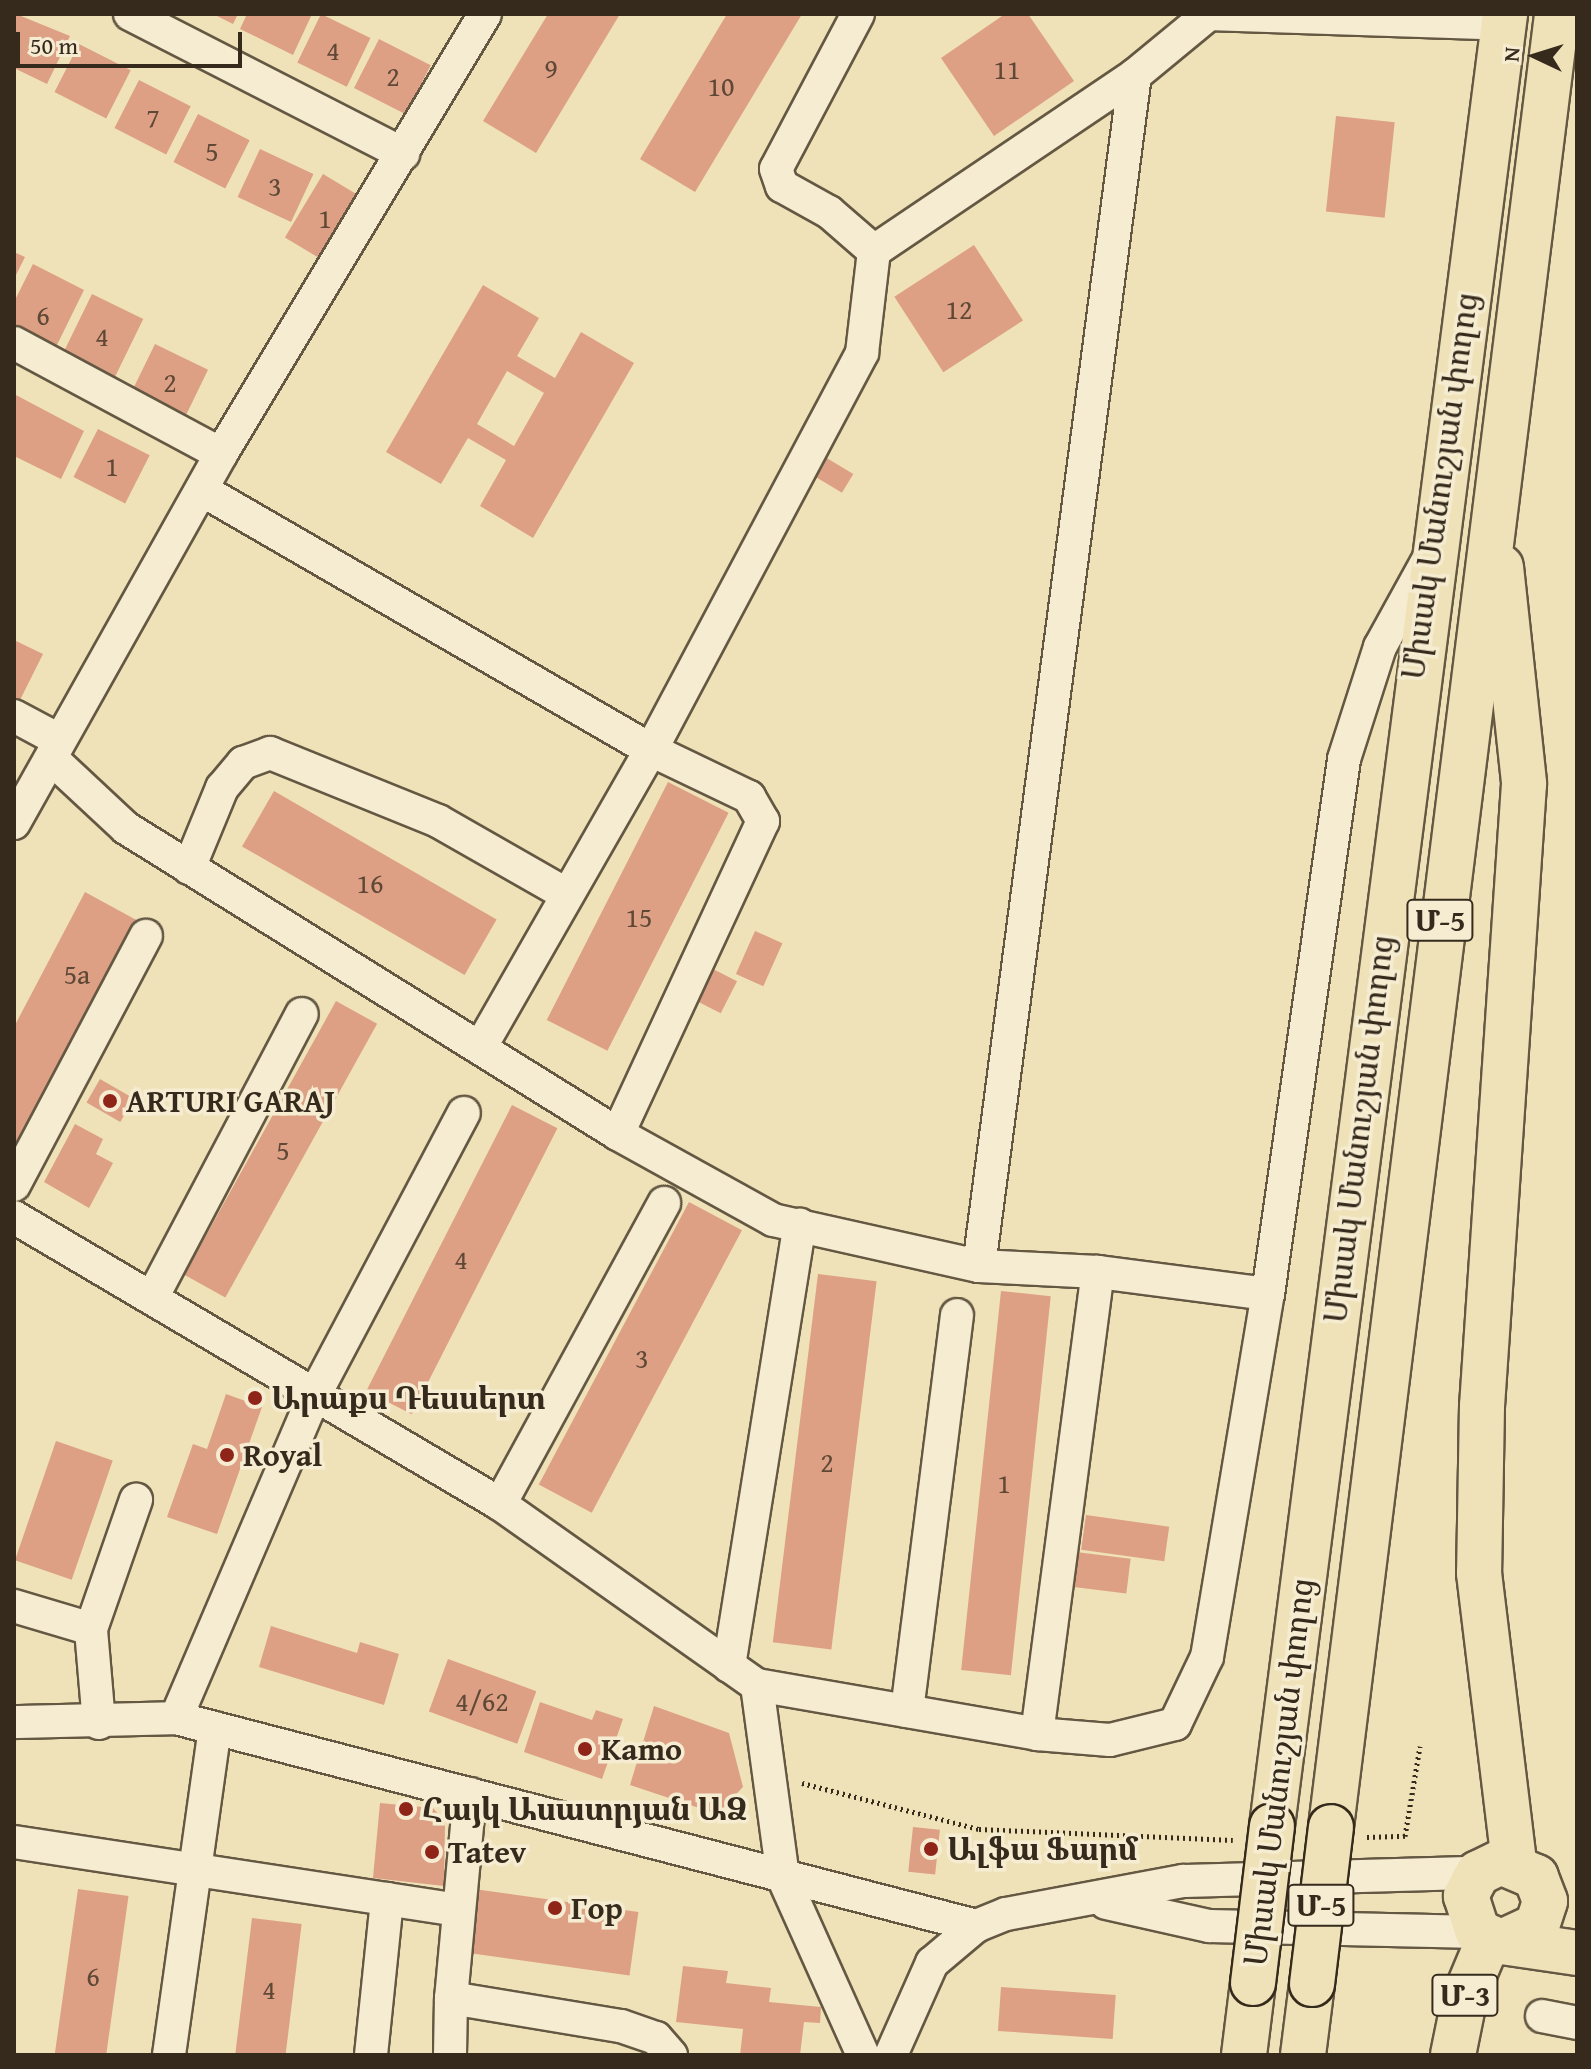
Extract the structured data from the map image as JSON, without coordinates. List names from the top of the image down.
{
  "streets": {
    "highway": ["Միսակ Մանուշյան փողոց", "Մ-5", "Մ-3"]
  },
  "places": [
    "ARTURI GARAJ",
    "Արաքս Դեսսերտ",
    "Royal",
    "Kamo",
    "Հայկ Ասատրյան ԱՁ",
    "Ալֆա Ֆարմ",
    "Tatev",
    "Гор"
  ],
  "house_numbers": [
    "4",
    "9",
    "11",
    "2",
    "10",
    "7",
    "5",
    "3",
    "1",
    "12",
    "6",
    "4",
    "2",
    "1",
    "16",
    "15",
    "5a",
    "5",
    "4",
    "3",
    "2",
    "1",
    "4/62",
    "6",
    "4"
  ],
  "scale_bar": "50 m",
  "north": "left"
}
